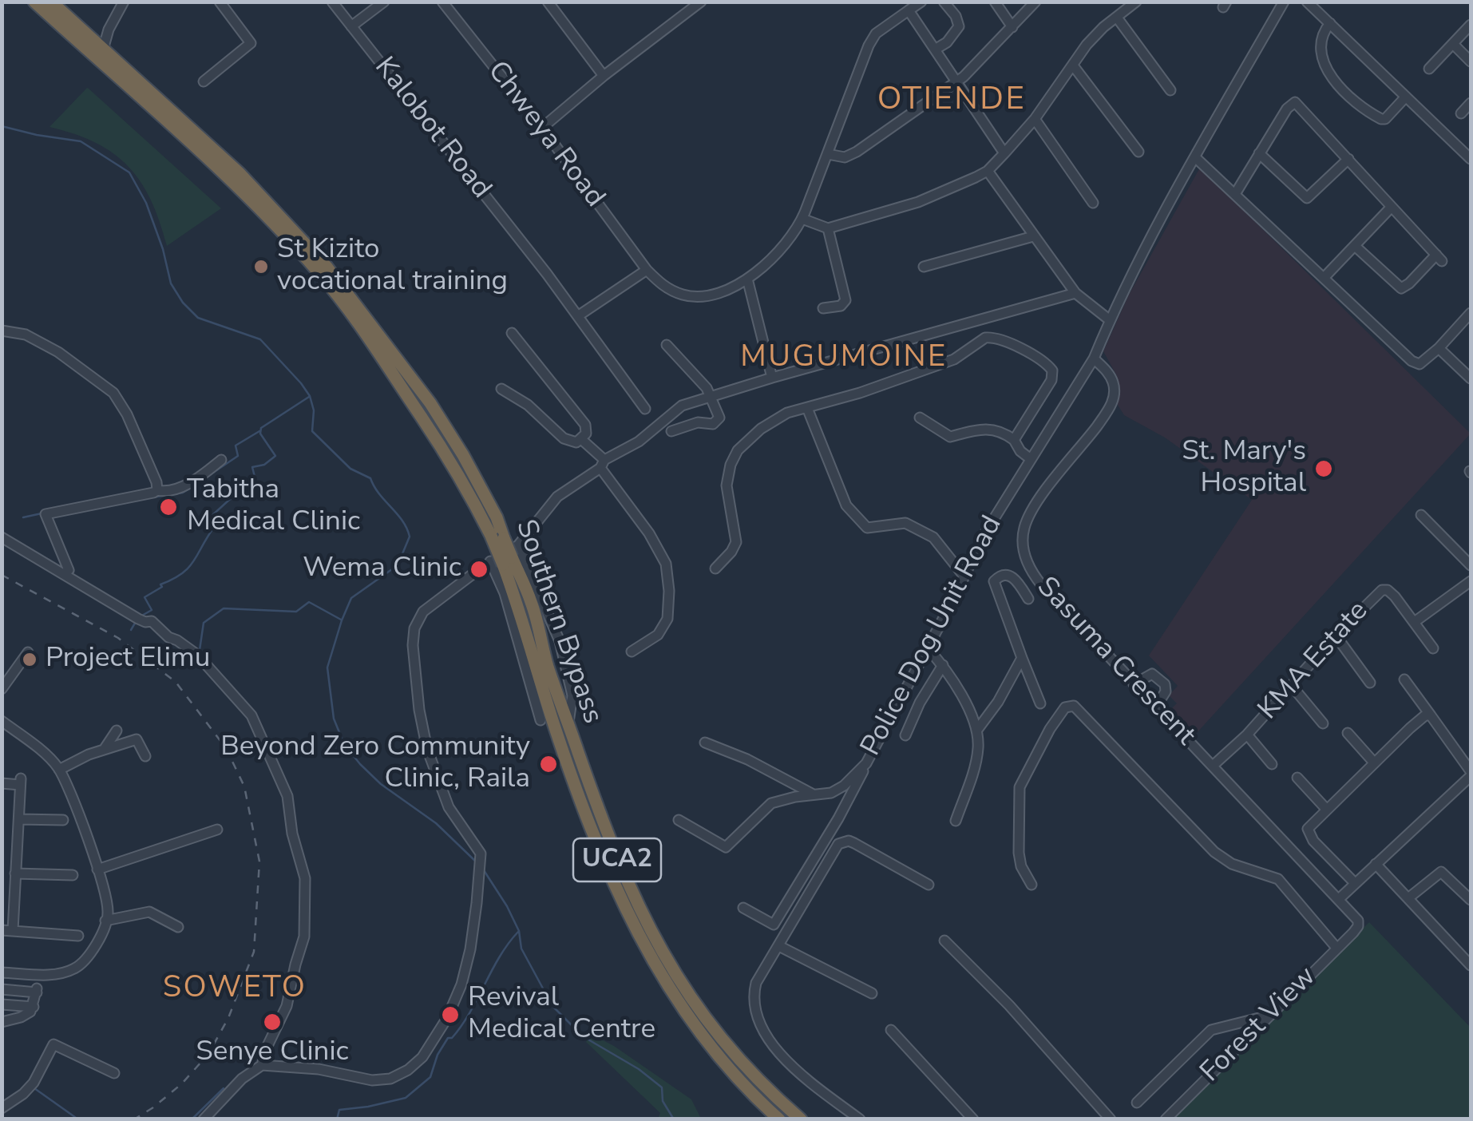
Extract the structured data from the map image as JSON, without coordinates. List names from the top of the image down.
{
  "streets": {
    "highway": ["Southern Bypass", "UCA2"],
    "street": [
      "Kalobot Road",
      "Chweya Road",
      "Police Dog Unit Road",
      "KMA Estate",
      "Sasuma Crescent",
      "Forest View"
    ]
  },
  "crossings": [
    ["Police Dog Unit Road", "Sasuma Crescent"],
    ["KMA Estate", "Sasuma Crescent"],
    ["Sasuma Crescent", "Forest View"]
  ],
  "districts": ["OTIENDE", "MUGUMOINE", "SOWETO"],
  "places": [
    "St Kizito vocational training",
    "St. Mary's Hospital",
    "Tabitha Medical Clinic",
    "Wema Clinic",
    "Project Elimu",
    "Beyond Zero Community Clinic, Raila",
    "Revival Medical Centre",
    "Senye Clinic"
  ]
}
